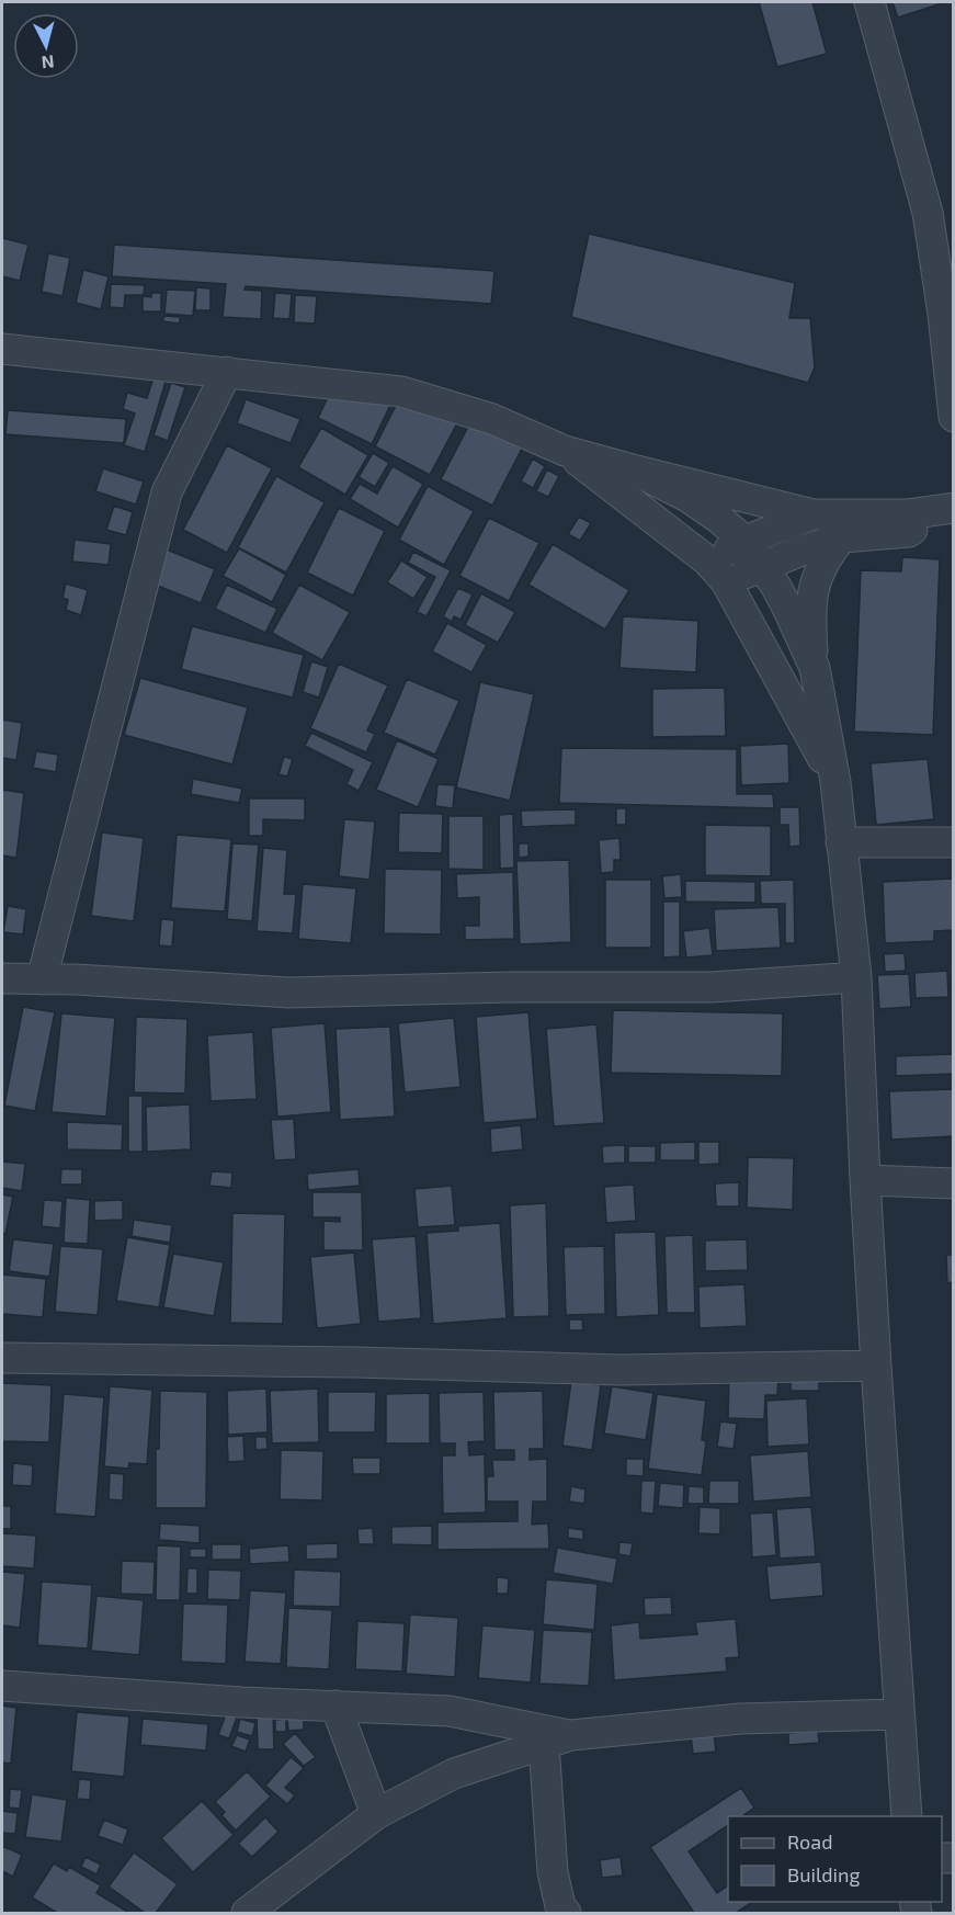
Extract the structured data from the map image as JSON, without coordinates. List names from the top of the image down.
{
  "legend": ["Road", "Building"],
  "north": "bottom"
}
